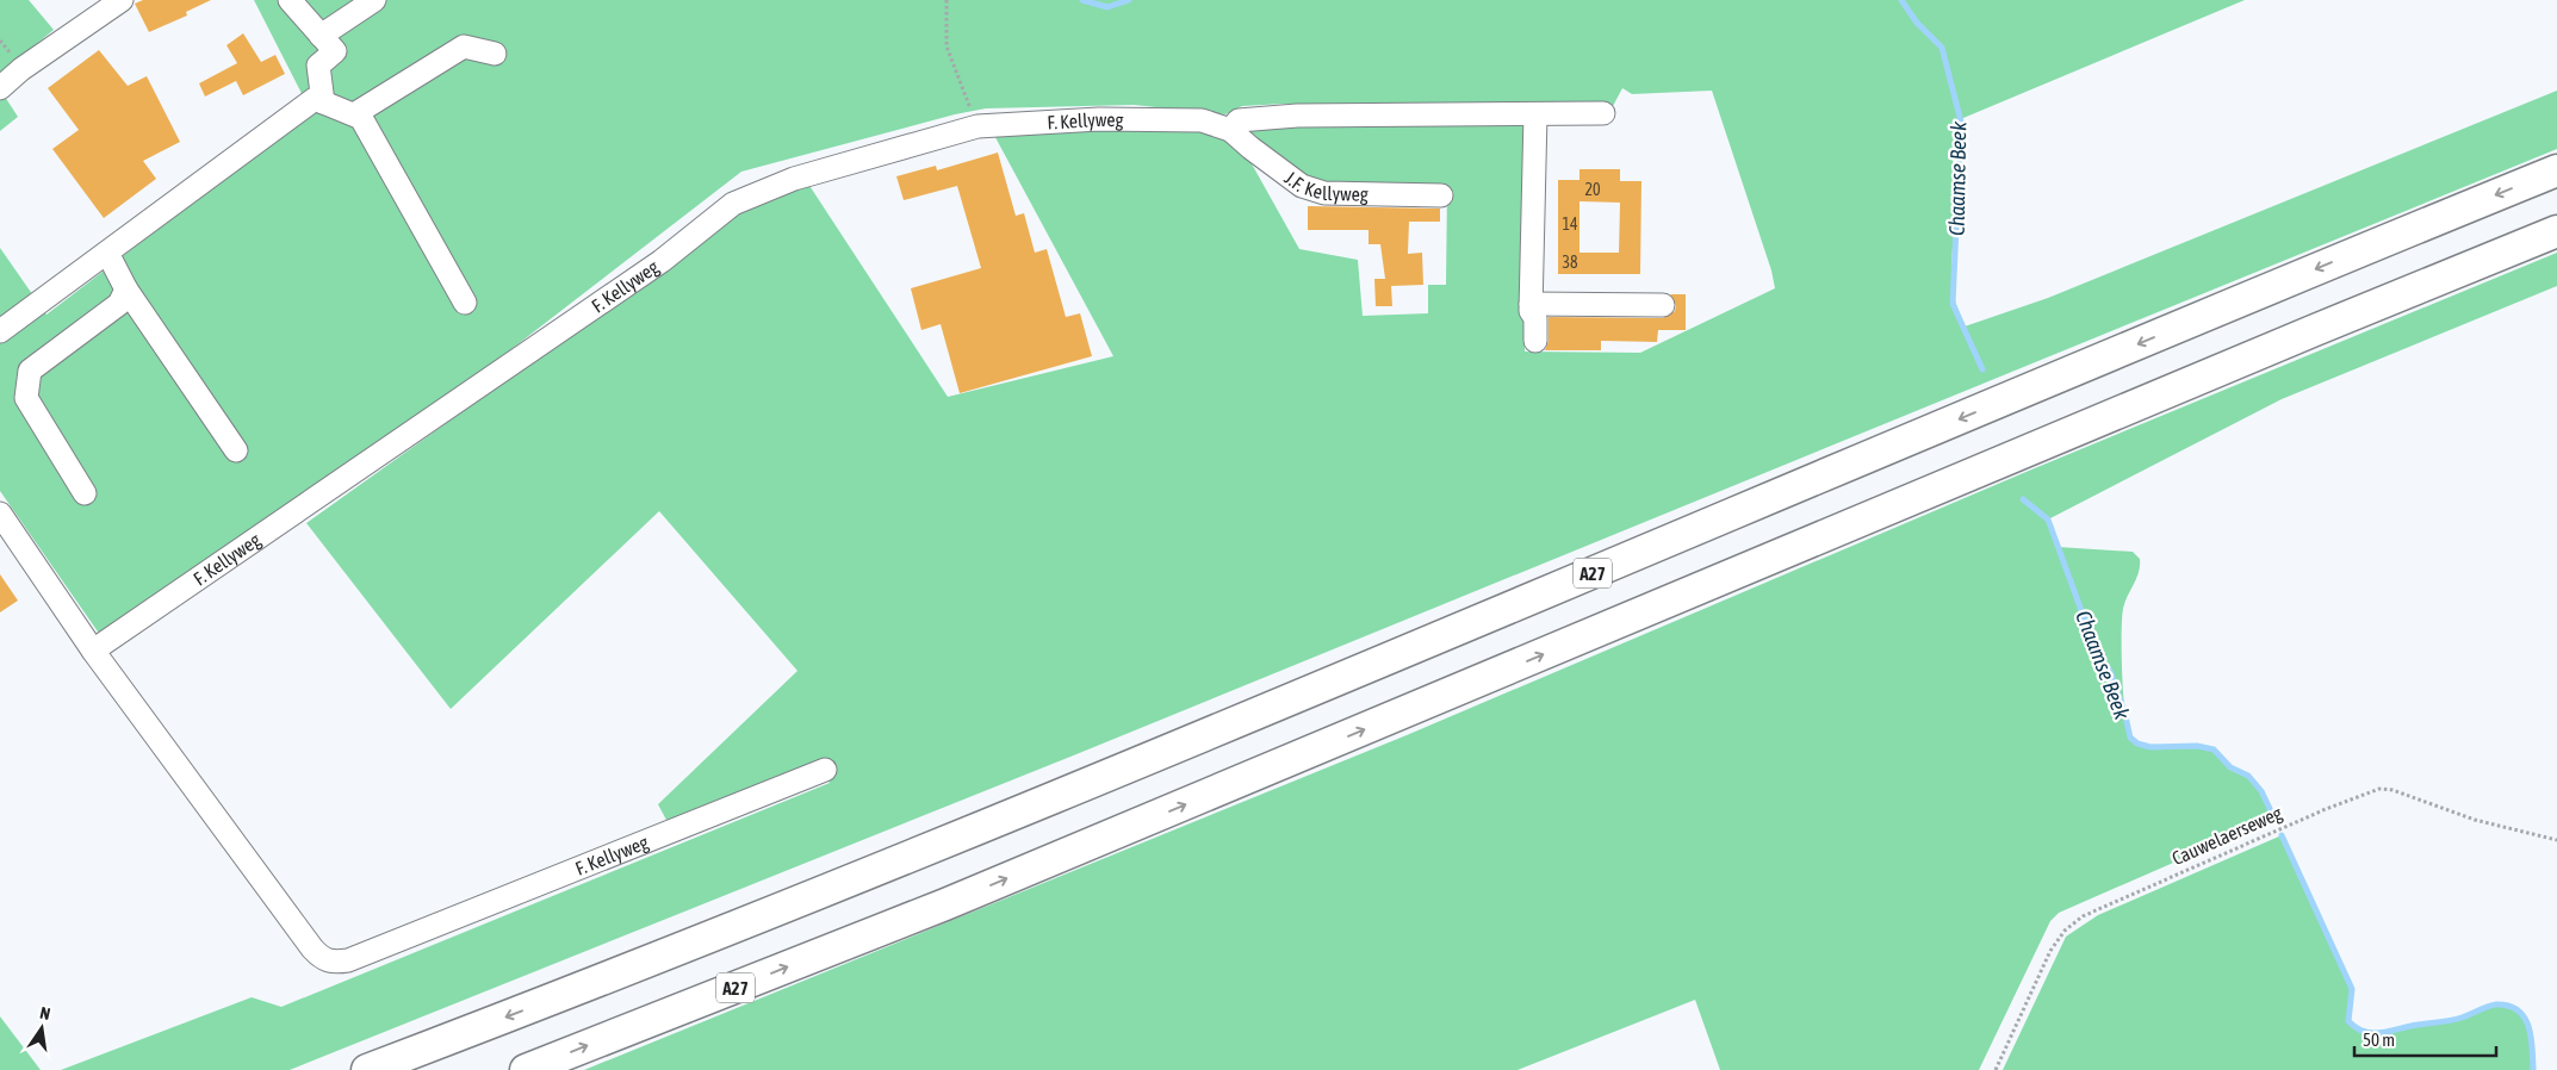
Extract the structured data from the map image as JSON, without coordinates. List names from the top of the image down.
{
  "streets": {
    "highway": ["A27"],
    "street": ["F. Kellyweg", "J.F. Kellyweg"],
    "path": ["Cauwelaerseweg"]
  },
  "crossings": [
    ["F. Kellyweg", "J.F. Kellyweg"]
  ],
  "water": ["Chaamse Beek"],
  "house_numbers": ["20", "14", "38"],
  "scale_bar": "50 m",
  "north": "top"
}
